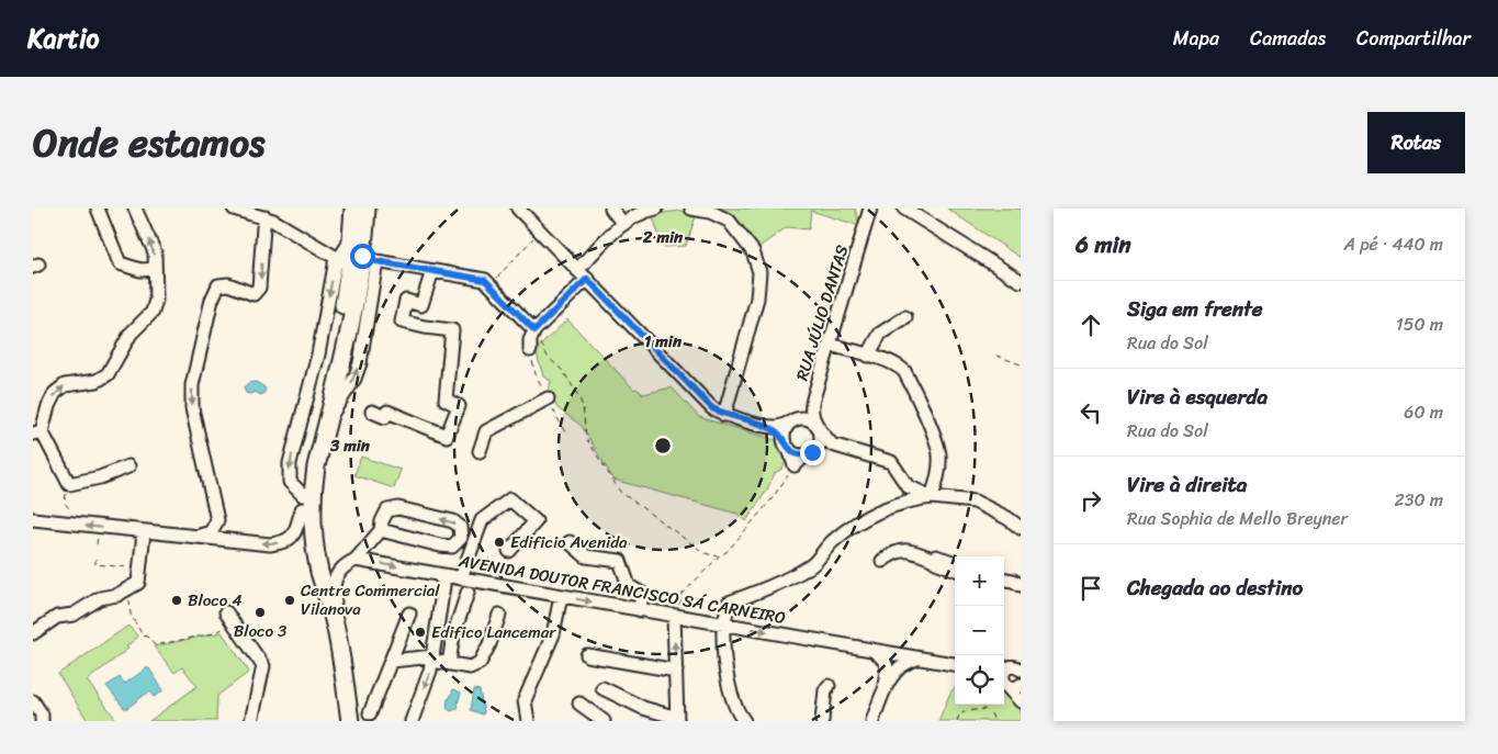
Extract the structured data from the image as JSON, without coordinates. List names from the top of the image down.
{
  "streets": {
    "street": ["RUA JÚLIO DANTAS", "AVENIDA DOUTOR FRANCISCO SÁ CARNEIRO"]
  },
  "places": [
    "Edificio Avenida",
    "Bloco 4",
    "Centre Commercial Vilanova",
    "Bloco 3",
    "Edifico Lancemar"
  ],
  "page": {
    "header": "Kartio",
    "nav": ["Mapa", "Camadas", "Compartilhar"],
    "title": "Onde estamos",
    "buttons": "Rotas",
    "heading": ["6 min", "A pé · 440 m"],
    "list": [
      ["Siga em frente", "Rua do Sol", "150 m"],
      ["Vire à esquerda", "Rua do Sol", "60 m"],
      ["Vire à direita", "Rua Sophia de Mello Breyner", "230 m"],
      "Chegada ao destino"
    ],
    "map_buttons": ["+", "−"]
  },
  "rings": ["2 min", "1 min", "3 min"]
}
